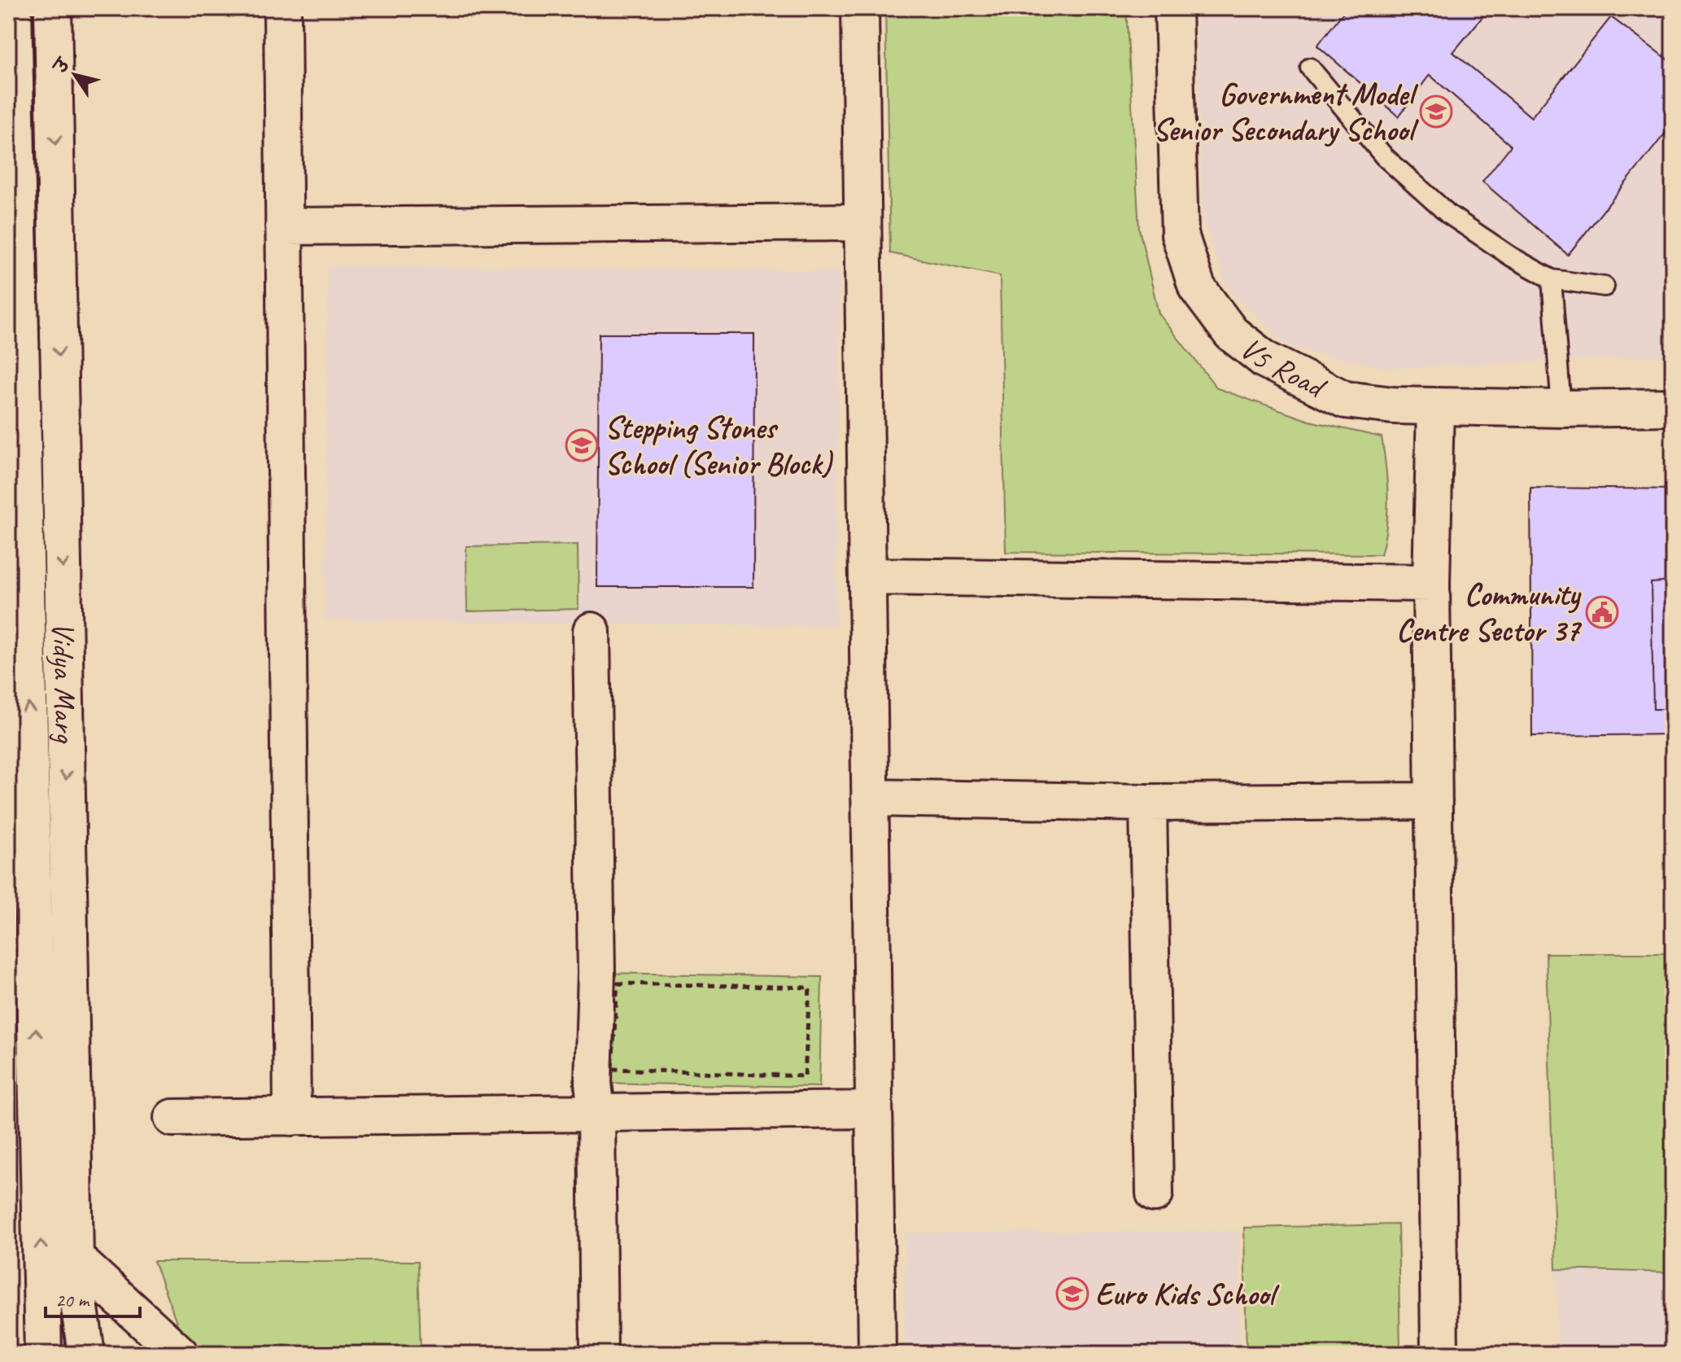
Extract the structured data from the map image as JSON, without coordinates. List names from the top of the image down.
{
  "streets": {
    "street": ["V5 Road", "Vidya Marg"]
  },
  "places": {
    "school or university": ["Government Model Senior Secondary School", "Stepping Stones School (Senior Block)", "Euro Kids School"],
    "public building": ["Community Centre Sector 37"]
  },
  "scale_bar": "20 m",
  "north": "top left"
}
